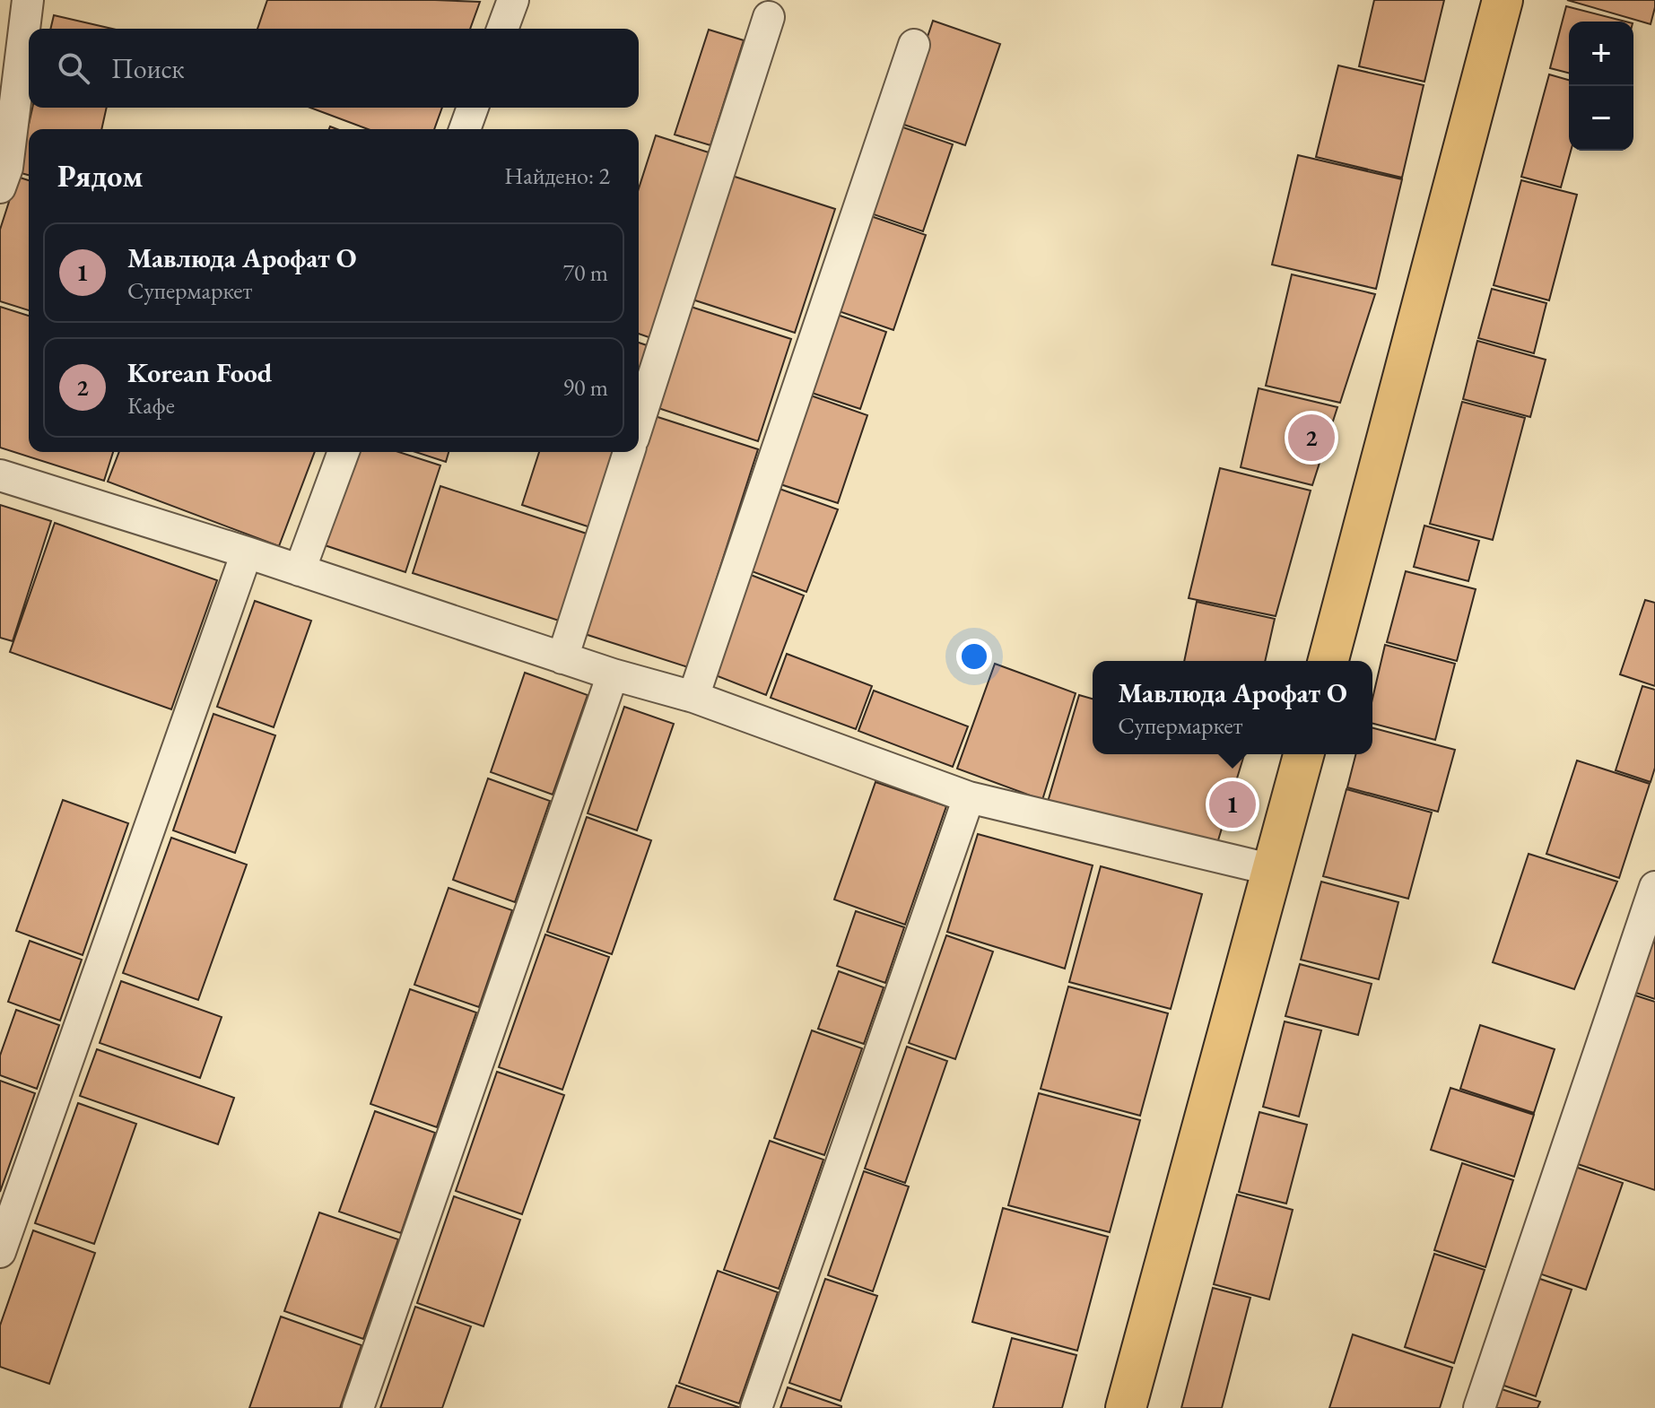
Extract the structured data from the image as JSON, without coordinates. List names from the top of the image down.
{
  "page": {
    "map_buttons": ["+", "−"],
    "search": "Поиск",
    "heading": ["Рядом", "Найдено: 2"],
    "list": [
      {
        "mark": "1",
        "name": "Мавлюда Арофат О",
        "note": "Супермаркет",
        "value": "70 m"
      },
      {
        "mark": "2",
        "name": "Korean Food",
        "note": "Кафе",
        "value": "90 m"
      }
    ],
    "pins": ["2", "1"],
    "popup": ["Мавлюда Арофат О", "Супермаркет"]
  }
}
